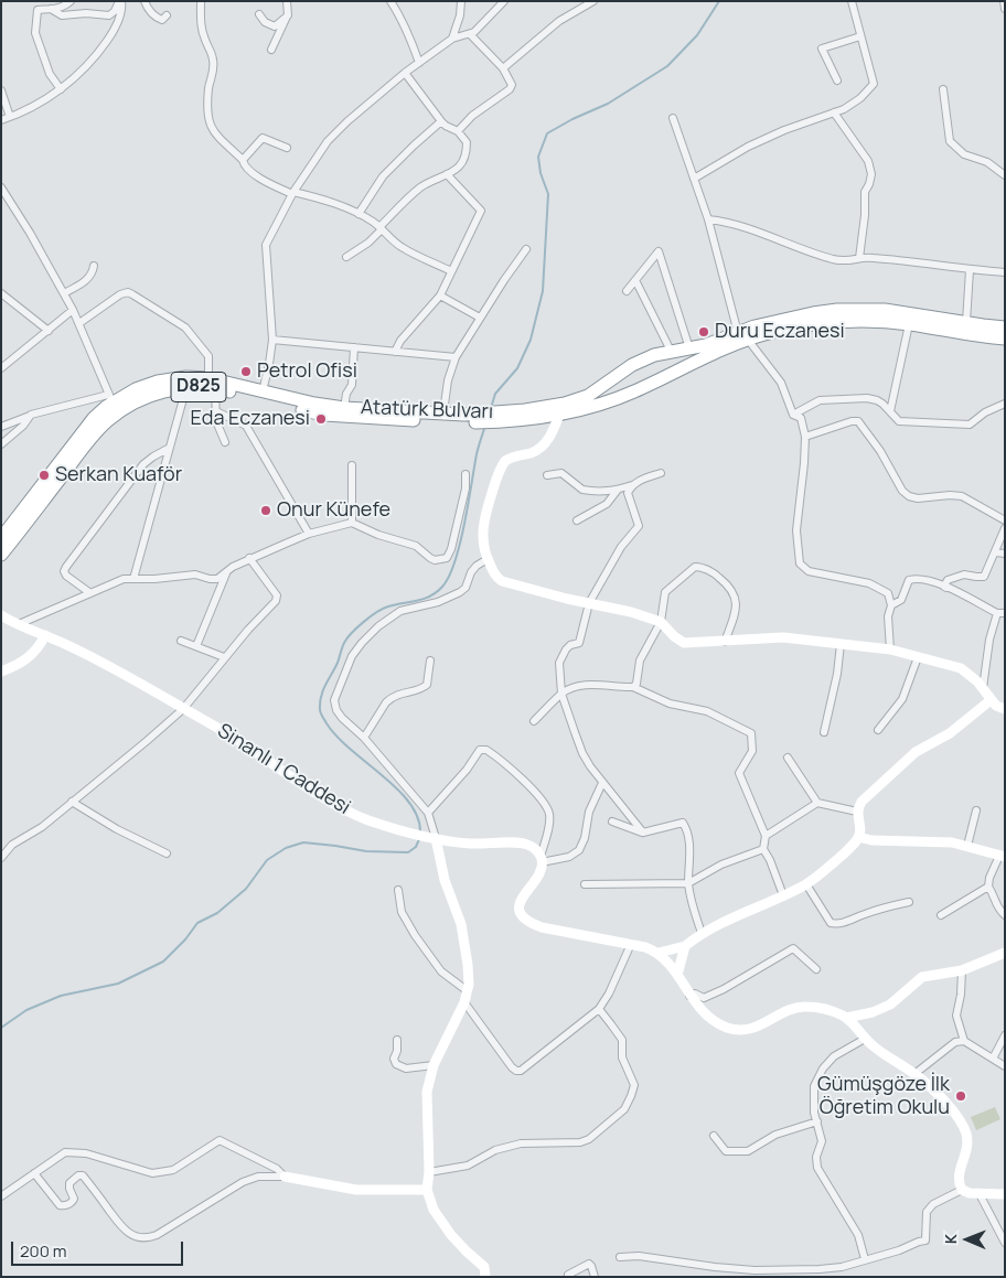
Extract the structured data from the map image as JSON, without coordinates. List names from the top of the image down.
{
  "streets": {
    "highway": ["D825", "Atatürk Bulvarı"],
    "street": ["Sinanlı 1 Caddesi"]
  },
  "places": [
    "Duru Eczanesi",
    "Petrol Ofisi",
    "Eda Eczanesi",
    "Serkan Kuaför",
    "Onur Künefe",
    "Gümüşgöze İlk Öğretim Okulu"
  ],
  "scale_bar": "200 m",
  "north": "left"
}
